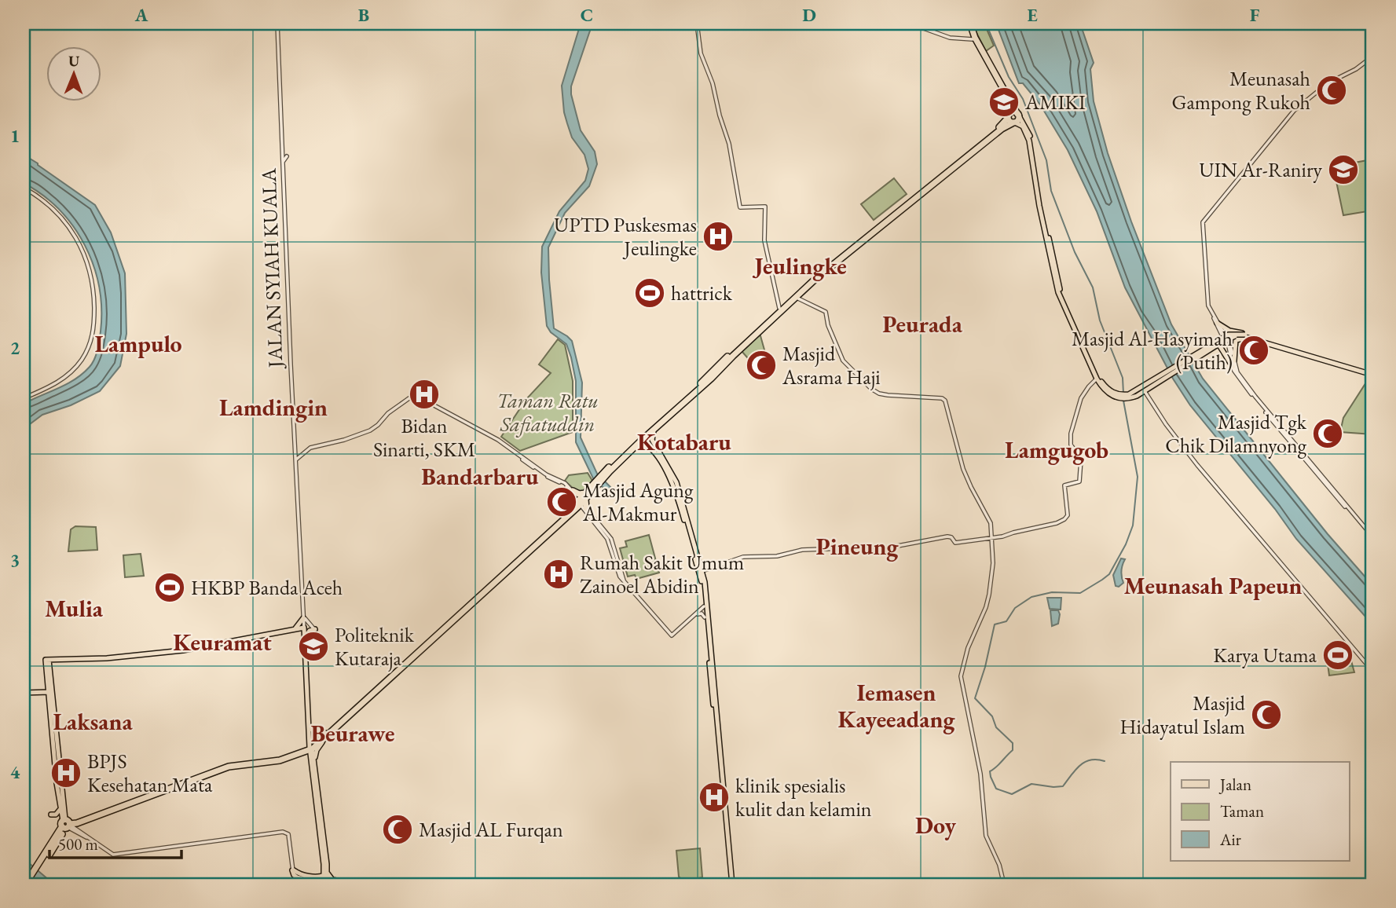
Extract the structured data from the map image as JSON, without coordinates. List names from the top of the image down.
{
  "streets": {
    "main road": ["JALAN SYIAH KUALA"]
  },
  "districts": [
    "Jeulingke",
    "Peurada",
    "Lampulo",
    "Lamdingin",
    "Kotabaru",
    "Lamgugob",
    "Bandarbaru",
    "Pineung",
    "Meunasah Papeun",
    "Mulia",
    "Keuramat",
    "Iemasen Kayeeadang",
    "Laksana",
    "Beurawe",
    "Doy"
  ],
  "parks": ["Taman Ratu Safiatuddin"],
  "places": {
    "mosque": [
      "Meunasah Gampong Rukoh",
      "Masjid Al-Hasyimah (Putih)",
      "Masjid Asrama Haji",
      "Masjid Tgk Chik Dilamnyong",
      "Masjid Agung Al-Makmur",
      "Masjid Hidayatul Islam",
      "Masjid AL Furqan"
    ],
    "school or university": ["AMIKI", "UIN Ar-Raniry", "Politeknik Kutaraja"],
    "hospital": [
      "UPTD Puskesmas Jeulingke",
      "Bidan Sinarti, SKM",
      "Rumah Sakit Umum Zainoel Abidin",
      "BPJS Kesehatan Mata",
      "klinik spesialis kulit dan kelamin"
    ],
    "sports": ["hattrick", "HKBP Banda Aceh", "Karya Utama"]
  },
  "legend": ["Jalan", "Taman", "Air"],
  "scale_bar": "500 m",
  "north": "top",
  "grid": {
    "columns": [
      "A",
      "B",
      "C",
      "D",
      "E",
      "F"
    ],
    "rows": [
      "1",
      "2",
      "3",
      "4"
    ]
  }
}
